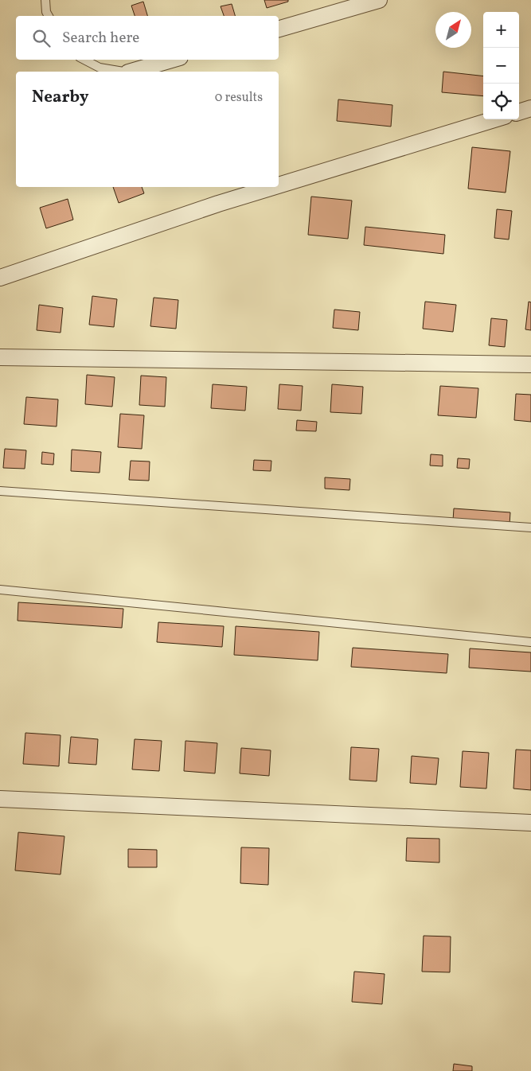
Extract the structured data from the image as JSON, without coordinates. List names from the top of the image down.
{
  "north": "top right",
  "page": {
    "map_buttons": ["+", "−"],
    "search": "Search here",
    "heading": ["Nearby", "0 results"]
  }
}
